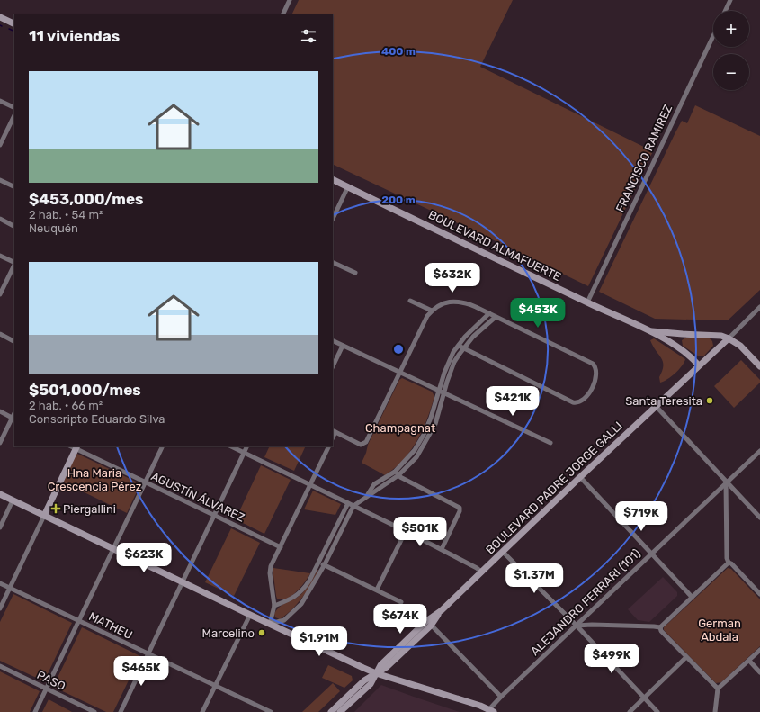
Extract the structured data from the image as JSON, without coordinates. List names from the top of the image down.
{
  "streets": {
    "main road": ["BOULEVARD ALMAFUERTE", "BOULEVARD PADRE JORGE GALLI"],
    "street": [
      "FRANCISCO RAMIREZ",
      "AGUSTÍN ÁLVAREZ",
      "ALEJANDRO FERRARI (101)",
      "MATHEU",
      "PASO"
    ]
  },
  "crossings": [
    ["FRANCISCO RAMIREZ", "BOULEVARD ALMAFUERTE"],
    ["BOULEVARD ALMAFUERTE", "BOULEVARD PADRE JORGE GALLI"]
  ],
  "parks": ["Champagnat", "Hna Maria Crescencia Pérez", "German Abdala"],
  "places": {
    "other": ["Santa Teresita", "Marcelino"],
    "health": ["Piergallini"]
  },
  "page": {
    "map_buttons": ["+", "−"],
    "heading": "11 viviendas",
    "list": [
      {
        "name": "$453,000/mes",
        "note": "2 hab. · 54 m² · Neuquén"
      },
      {
        "name": "$501,000/mes",
        "note": "2 hab. · 66 m² · Conscripto Eduardo Silva"
      }
    ],
    "price": [
      "$632K",
      "$453K",
      "$421K",
      "$719K",
      "$501K",
      "$623K",
      "$1.37M",
      "$674K",
      "$1.91M",
      "$499K",
      "$465K"
    ]
  },
  "rings": ["400 m", "200 m"]
}
